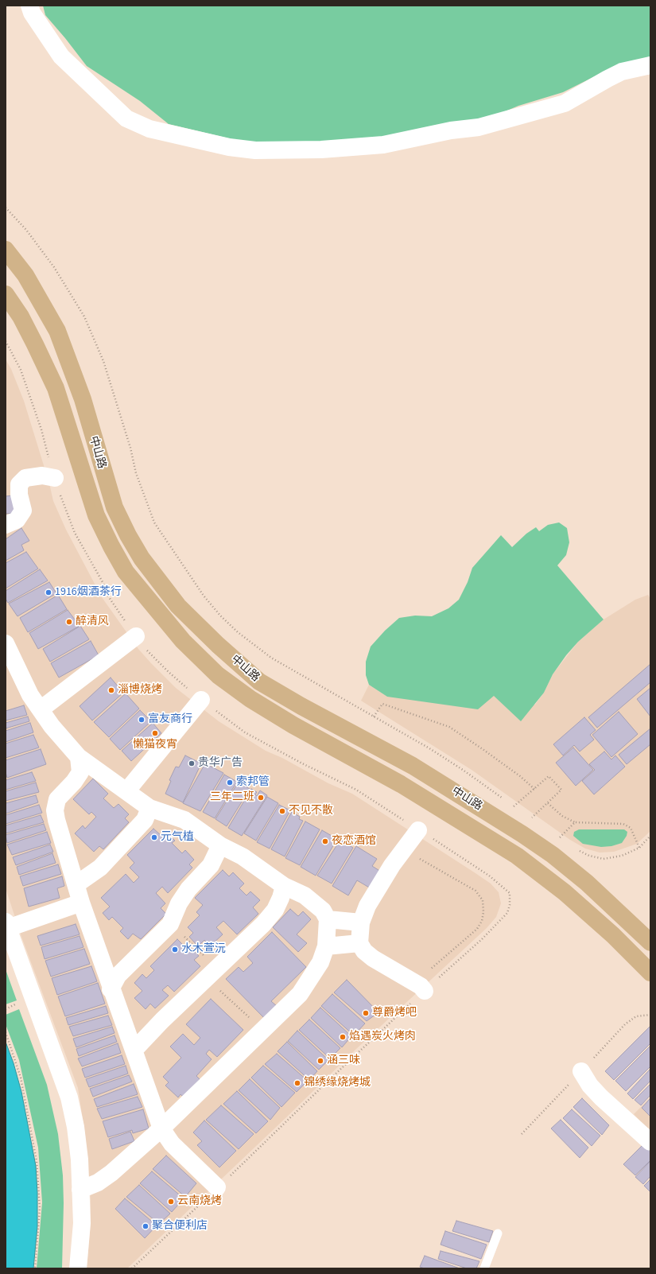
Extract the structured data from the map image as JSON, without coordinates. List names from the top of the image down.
{
  "streets": {
    "main road": ["中山路"]
  },
  "places": [
    "1916烟酒茶行",
    "醉清风",
    "淄博烧烤",
    "富友商行",
    "懒猫夜宵",
    "贵华广告",
    "索邦管",
    "三年二班",
    "不见不散",
    "元气植",
    "夜恋酒馆",
    "水木萱沅",
    "尊爵烤吧",
    "焰遇炭火烤肉",
    "涵三味",
    "锦绣缘烧烤城",
    "云南烧烤",
    "聚合便利店"
  ]
}
